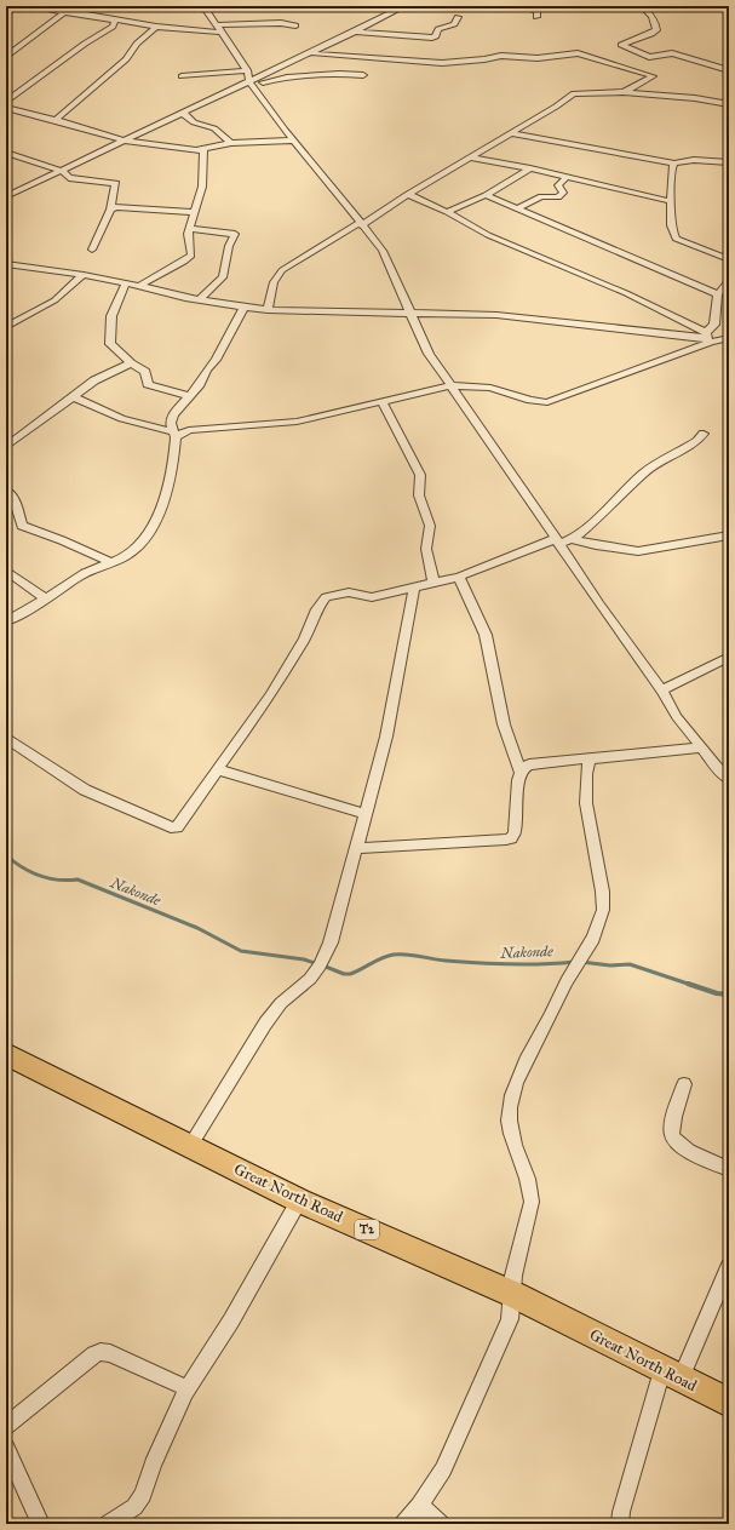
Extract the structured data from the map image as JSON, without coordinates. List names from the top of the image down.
{
  "streets": {
    "highway": ["Great North Road", "T2"]
  },
  "water": ["Nakonde"]
}
